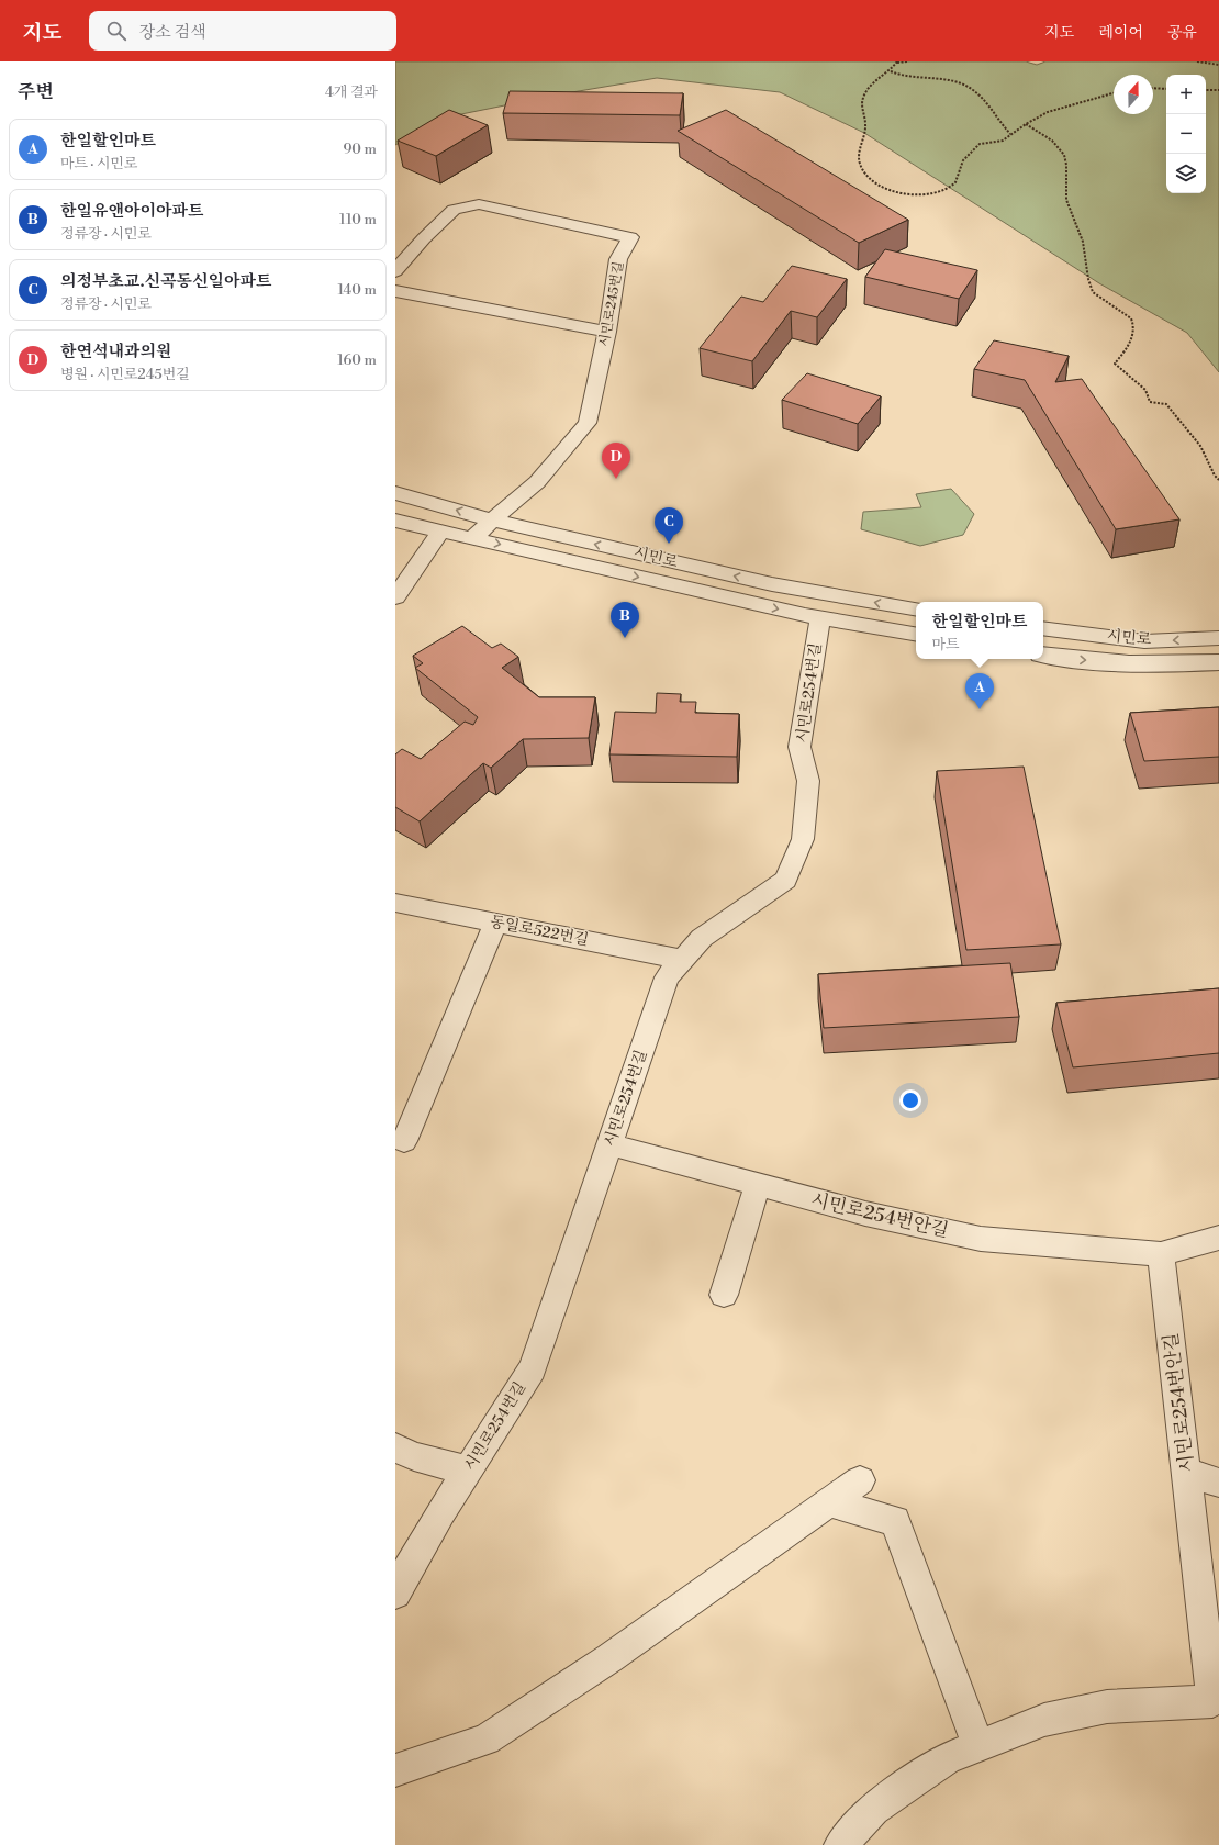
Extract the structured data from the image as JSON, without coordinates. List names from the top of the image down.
{
  "streets": {
    "street": [
      "시민로245번길",
      "시민로",
      "시민로254번길",
      "동일로522번길",
      "시민로254번안길"
    ]
  },
  "crossings": [
    ["시민로245번길", "시민로"],
    ["시민로", "시민로254번길"],
    ["시민로254번길", "동일로522번길"],
    ["시민로254번길", "시민로254번안길"]
  ],
  "north": "top",
  "page": {
    "header": "지도",
    "search": "장소 검색",
    "nav": ["지도", "레이어", "공유"],
    "heading": ["주변", "4개 결과"],
    "map_buttons": ["+", "−"],
    "list": [
      {
        "mark": "A",
        "name": "한일할인마트",
        "note": "마트 · 시민로",
        "value": "90 m"
      },
      {
        "mark": "B",
        "name": "한일유앤아이아파트",
        "note": "정류장 · 시민로",
        "value": "110 m"
      },
      {
        "mark": "C",
        "name": "의정부초교.신곡동신일아파트",
        "note": "정류장 · 시민로",
        "value": "140 m"
      },
      {
        "mark": "D",
        "name": "한연석내과의원",
        "note": "병원 · 시민로245번길",
        "value": "160 m"
      }
    ],
    "pins": [
      "D",
      "C",
      "B",
      "A"
    ],
    "popup": ["한일할인마트", "마트"]
  }
}
